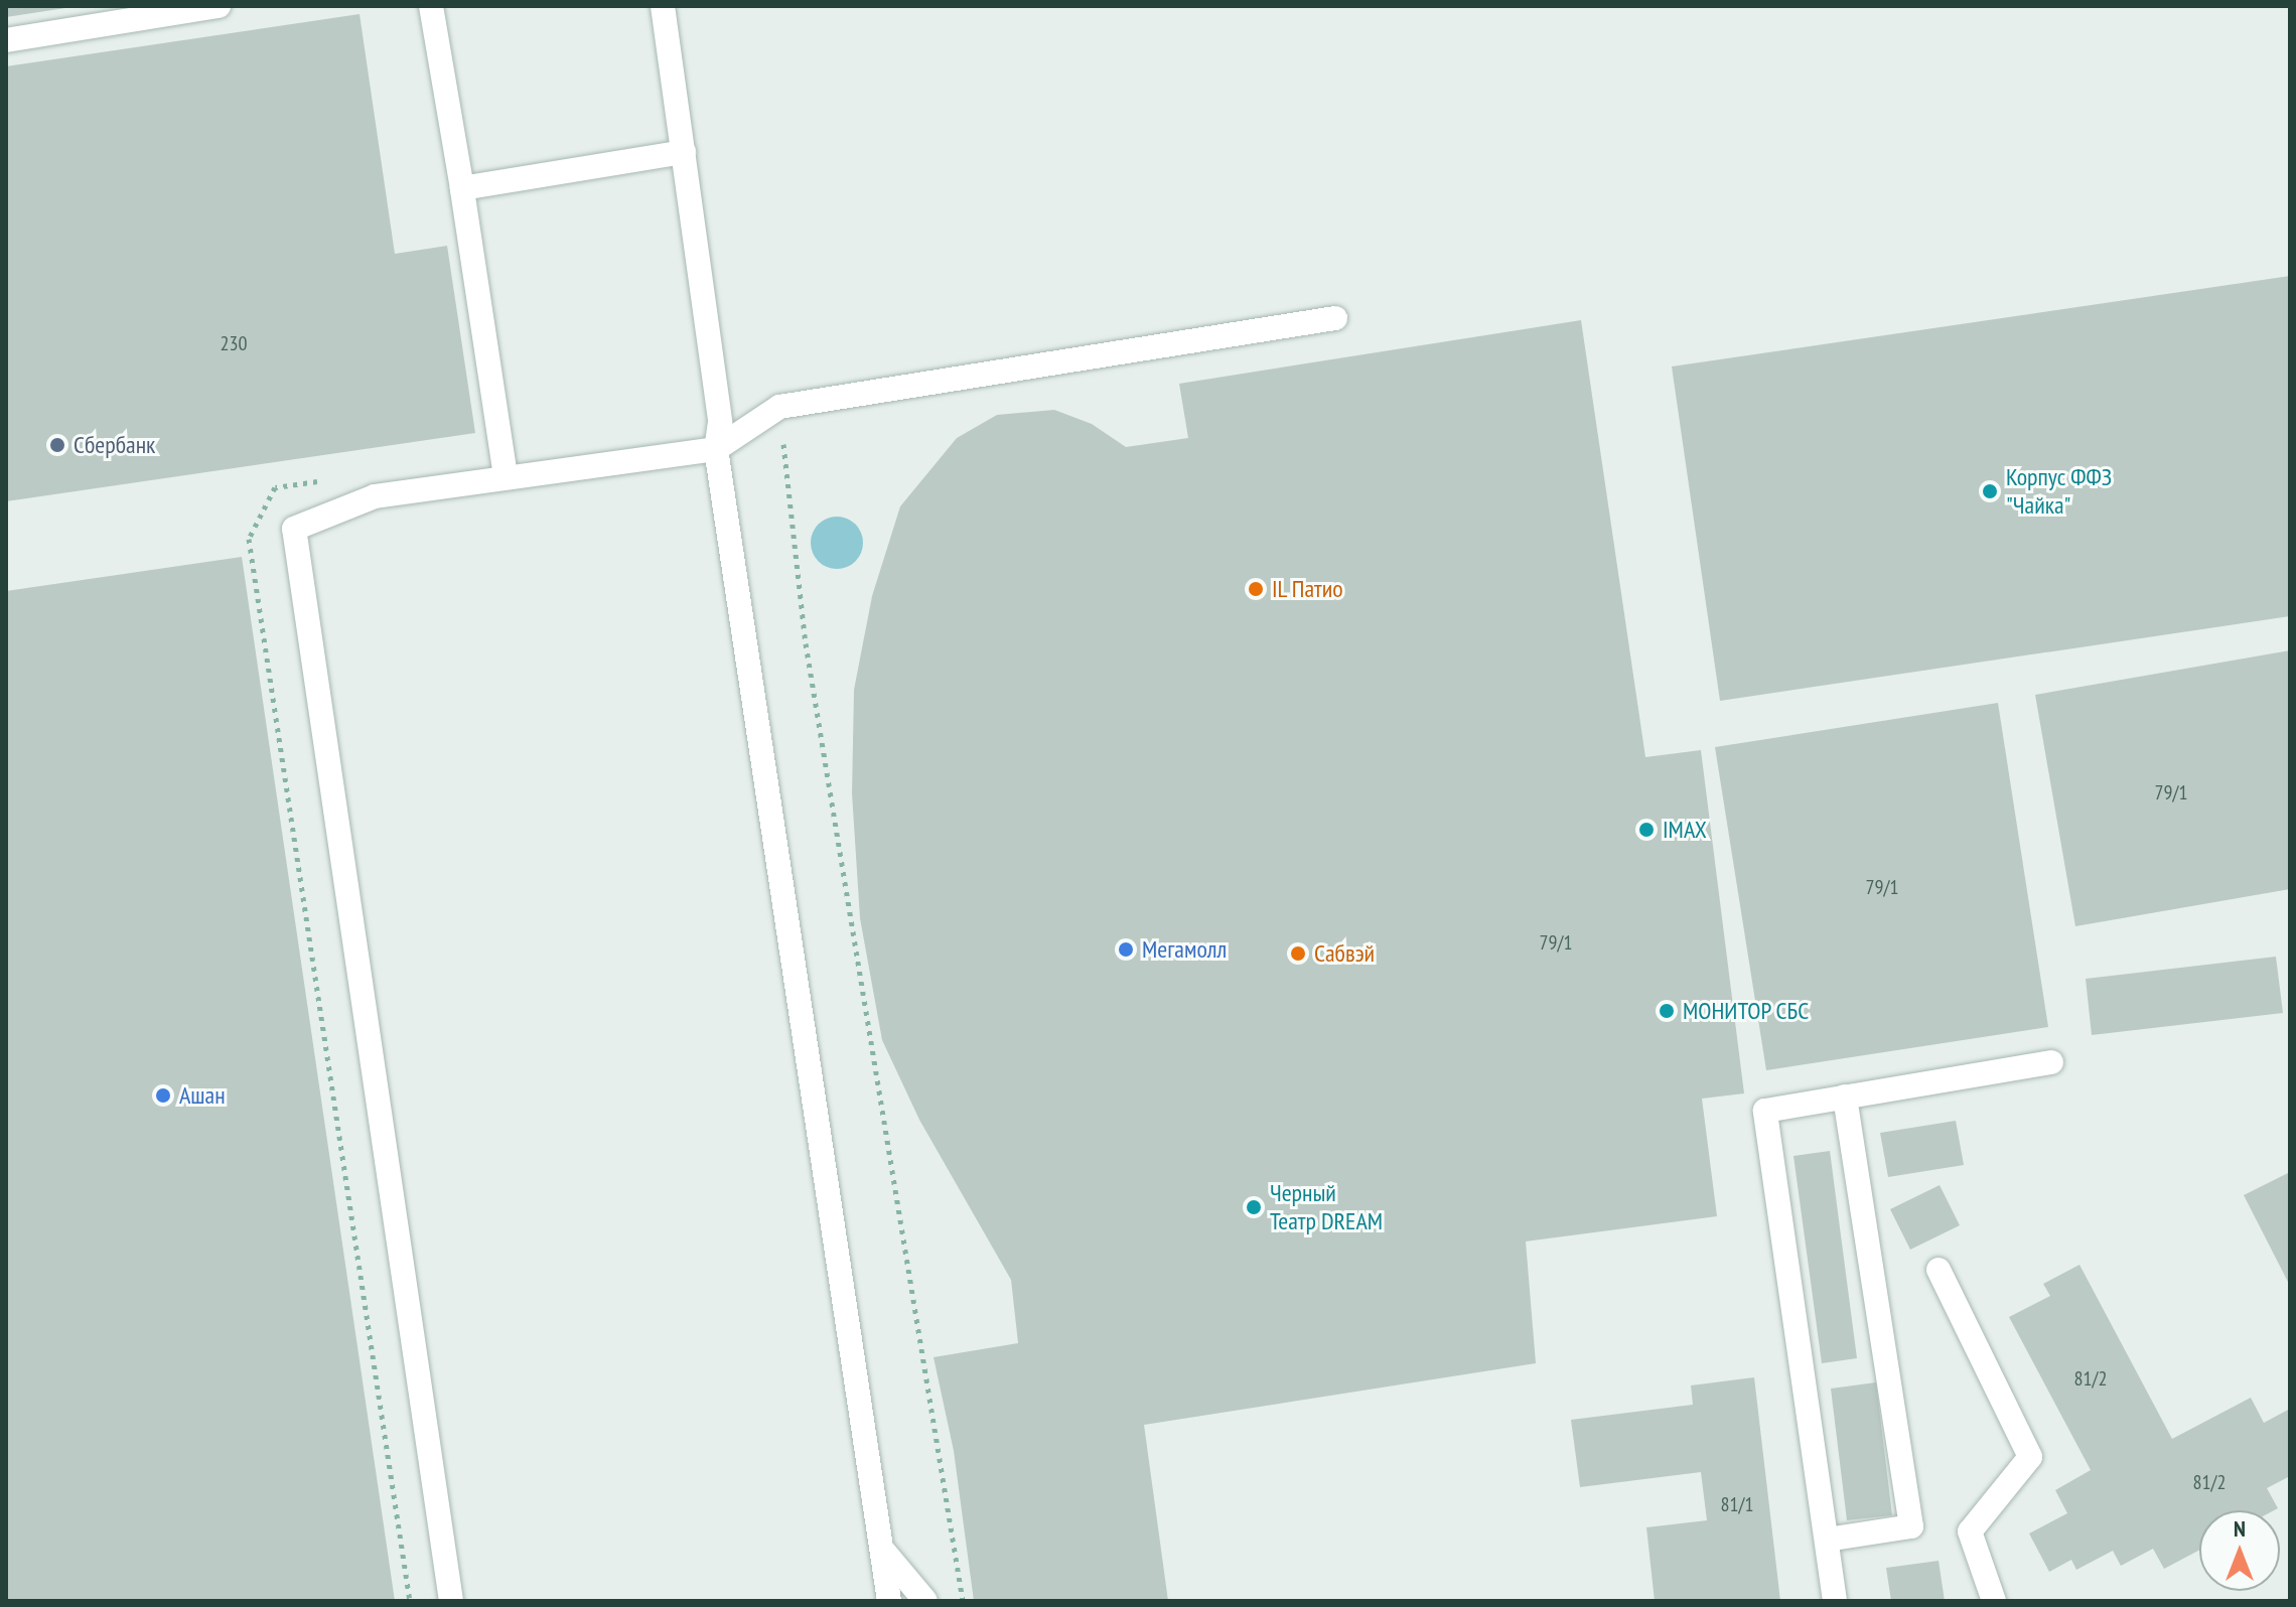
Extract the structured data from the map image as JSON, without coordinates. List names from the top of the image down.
{
  "places": [
    "Сбербанк",
    "Корпус ФФЗ \"Чайка\"",
    "IL Патио",
    "IMAX",
    "Мегамолл",
    "Сабвэй",
    "МОНИТОР СБС",
    "Ашан",
    "Черный Театр DREAM"
  ],
  "house_numbers": [
    "230",
    "79/1",
    "79/1",
    "79/1",
    "81/2",
    "81/2",
    "81/1"
  ],
  "north": "top"
}
